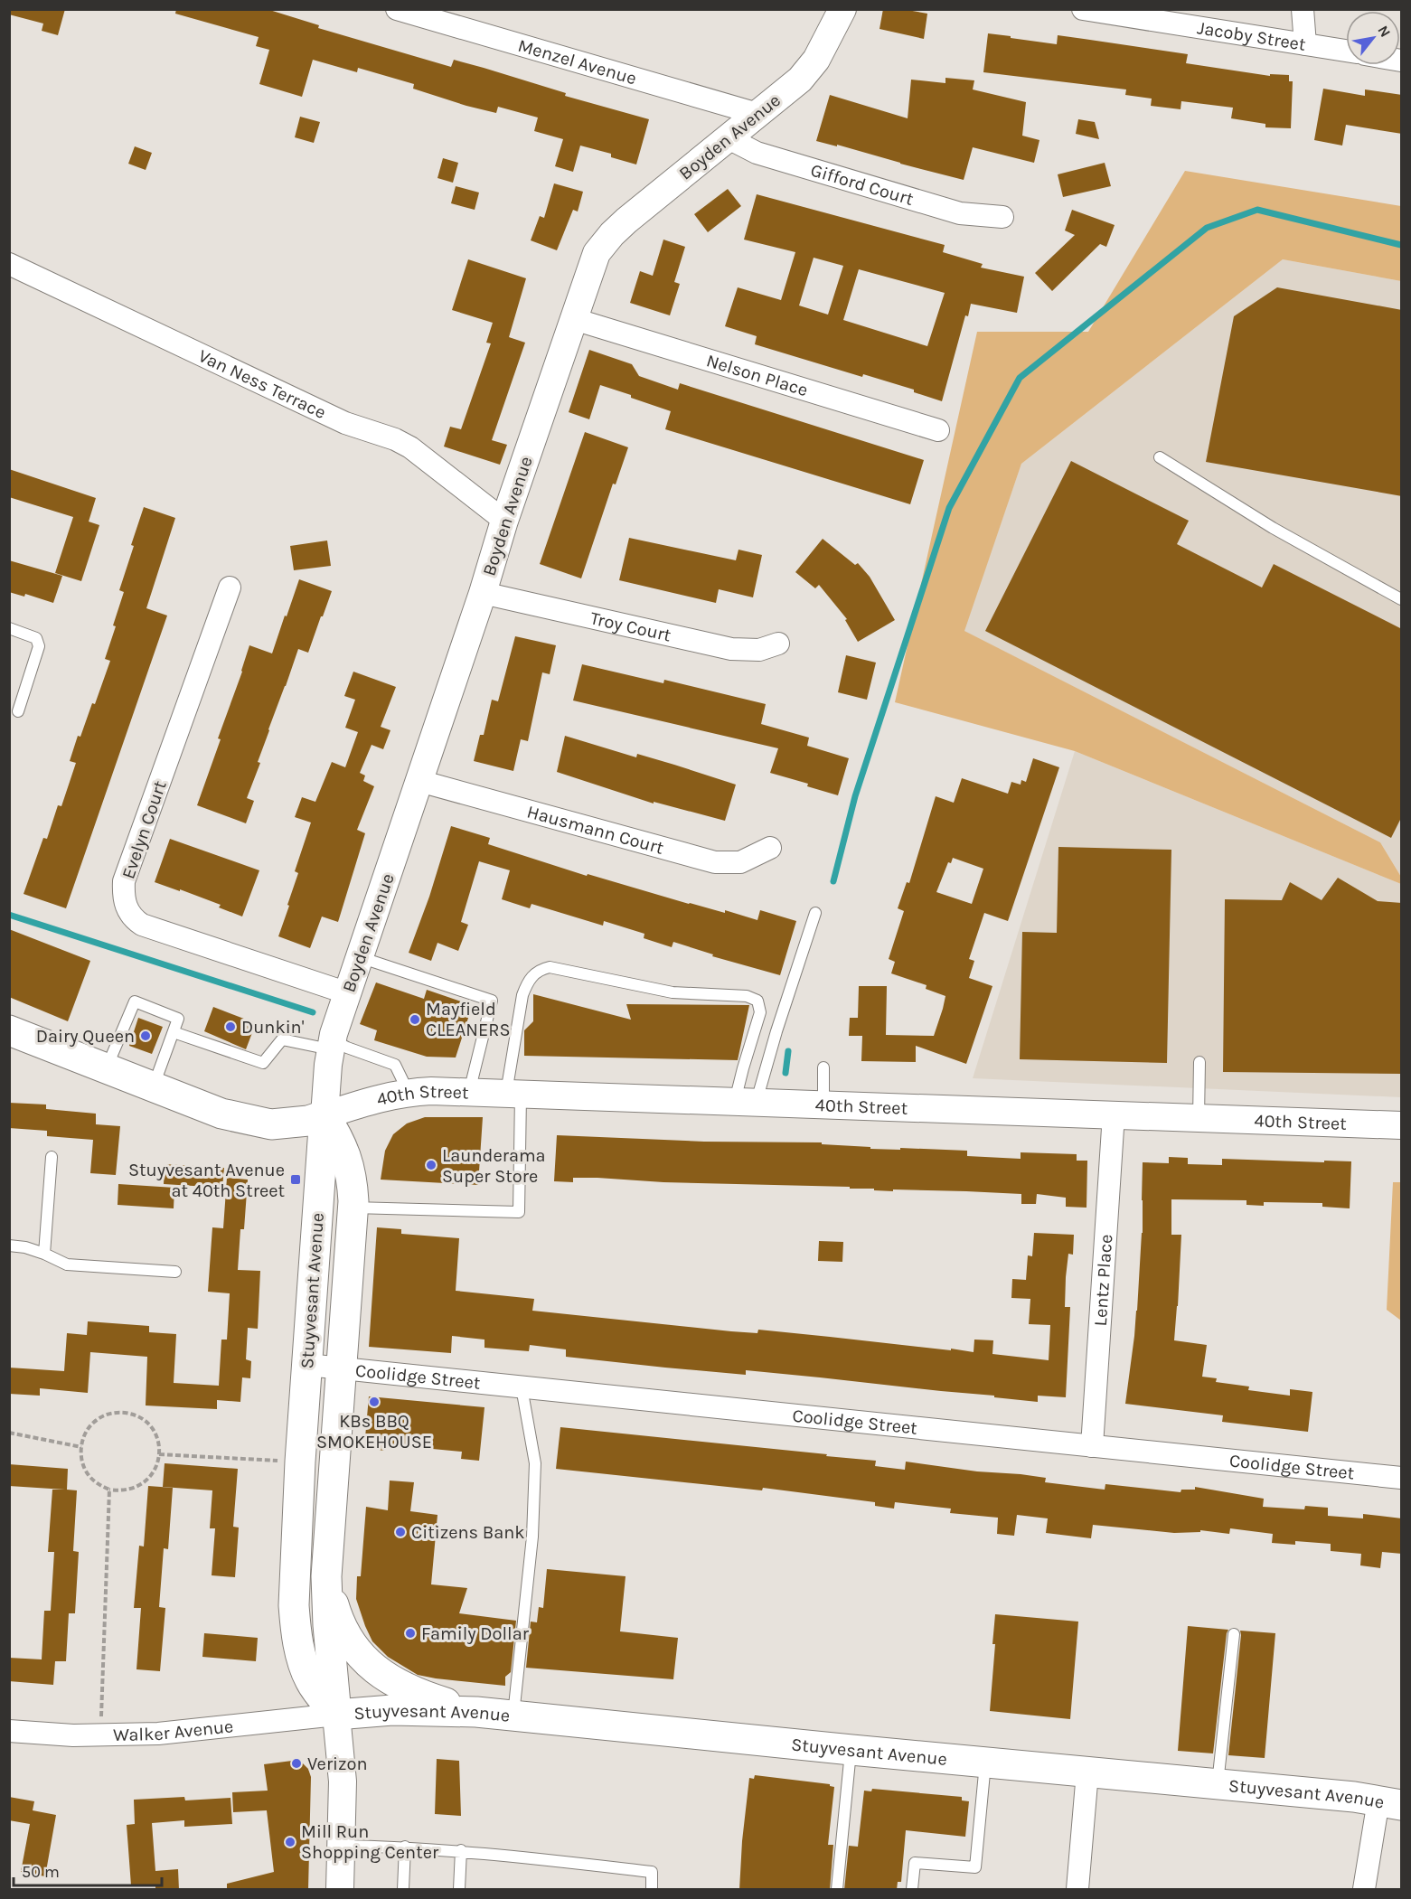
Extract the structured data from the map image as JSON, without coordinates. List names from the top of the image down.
{
  "streets": {
    "main road": ["Stuyvesant Avenue"],
    "street": [
      "Jacoby Street",
      "Menzel Avenue",
      "Boyden Avenue",
      "Gifford Court",
      "Nelson Place",
      "Van Ness Terrace",
      "Troy Court",
      "Evelyn Court",
      "Hausmann Court",
      "40th Street",
      "Lentz Place",
      "Coolidge Street",
      "Walker Avenue"
    ]
  },
  "crossings": [
    ["Menzel Avenue", "Boyden Avenue"],
    ["Boyden Avenue", "Gifford Court"],
    ["Boyden Avenue", "Nelson Place"],
    ["Boyden Avenue", "Van Ness Terrace"],
    ["Boyden Avenue", "Troy Court"],
    ["Boyden Avenue", "Evelyn Court"],
    ["Boyden Avenue", "Hausmann Court"],
    ["Boyden Avenue", "40th Street"],
    ["Boyden Avenue", "Stuyvesant Avenue"],
    ["40th Street", "Lentz Place"],
    ["40th Street", "Stuyvesant Avenue"],
    ["Lentz Place", "Coolidge Street"],
    ["Stuyvesant Avenue", "Coolidge Street"],
    ["Stuyvesant Avenue", "Walker Avenue"]
  ],
  "places": {
    "other": [
      "Mayfield CLEANERS",
      "Dunkin'",
      "Dairy Queen",
      "Launderama Super Store",
      "KBs BBQ SMOKEHOUSE",
      "Citizens Bank",
      "Family Dollar",
      "Verizon",
      "Mill Run Shopping Center"
    ],
    "transit": ["Stuyvesant Avenue at 40th Street"]
  },
  "scale_bar": "50 m",
  "north": "top right"
}
